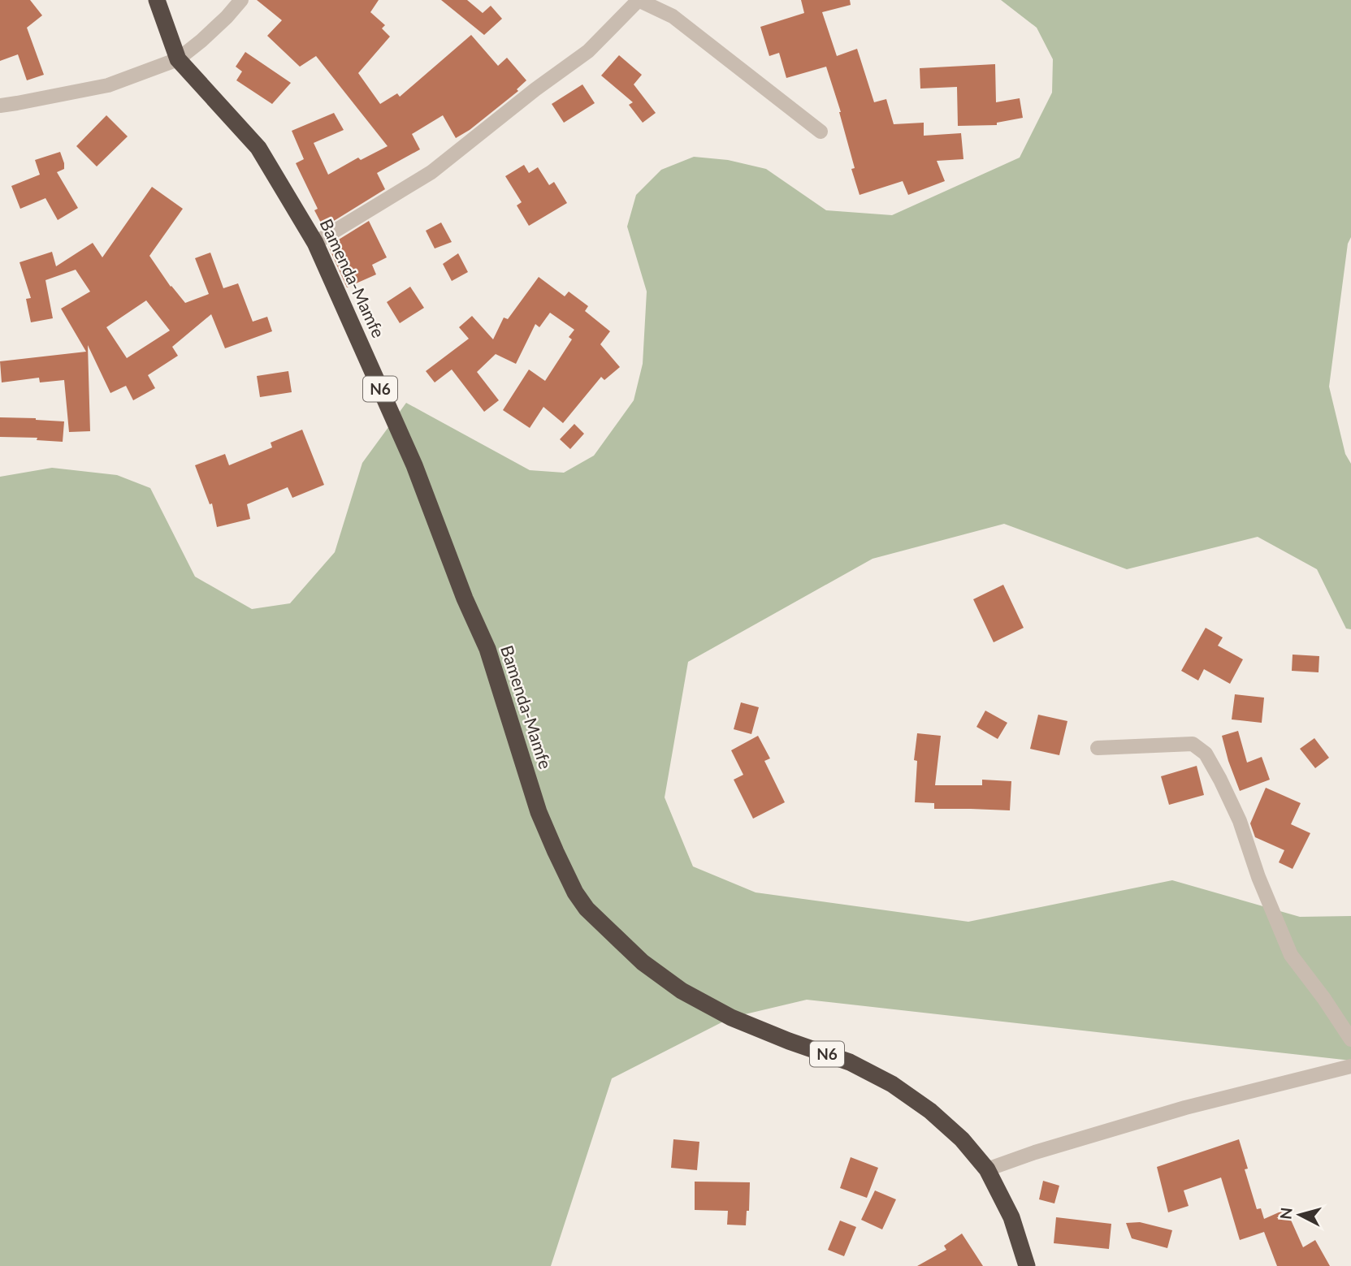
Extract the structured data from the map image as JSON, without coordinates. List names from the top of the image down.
{
  "streets": {
    "highway": ["Bamenda-Mamfe", "N6"]
  },
  "north": "left"
}
